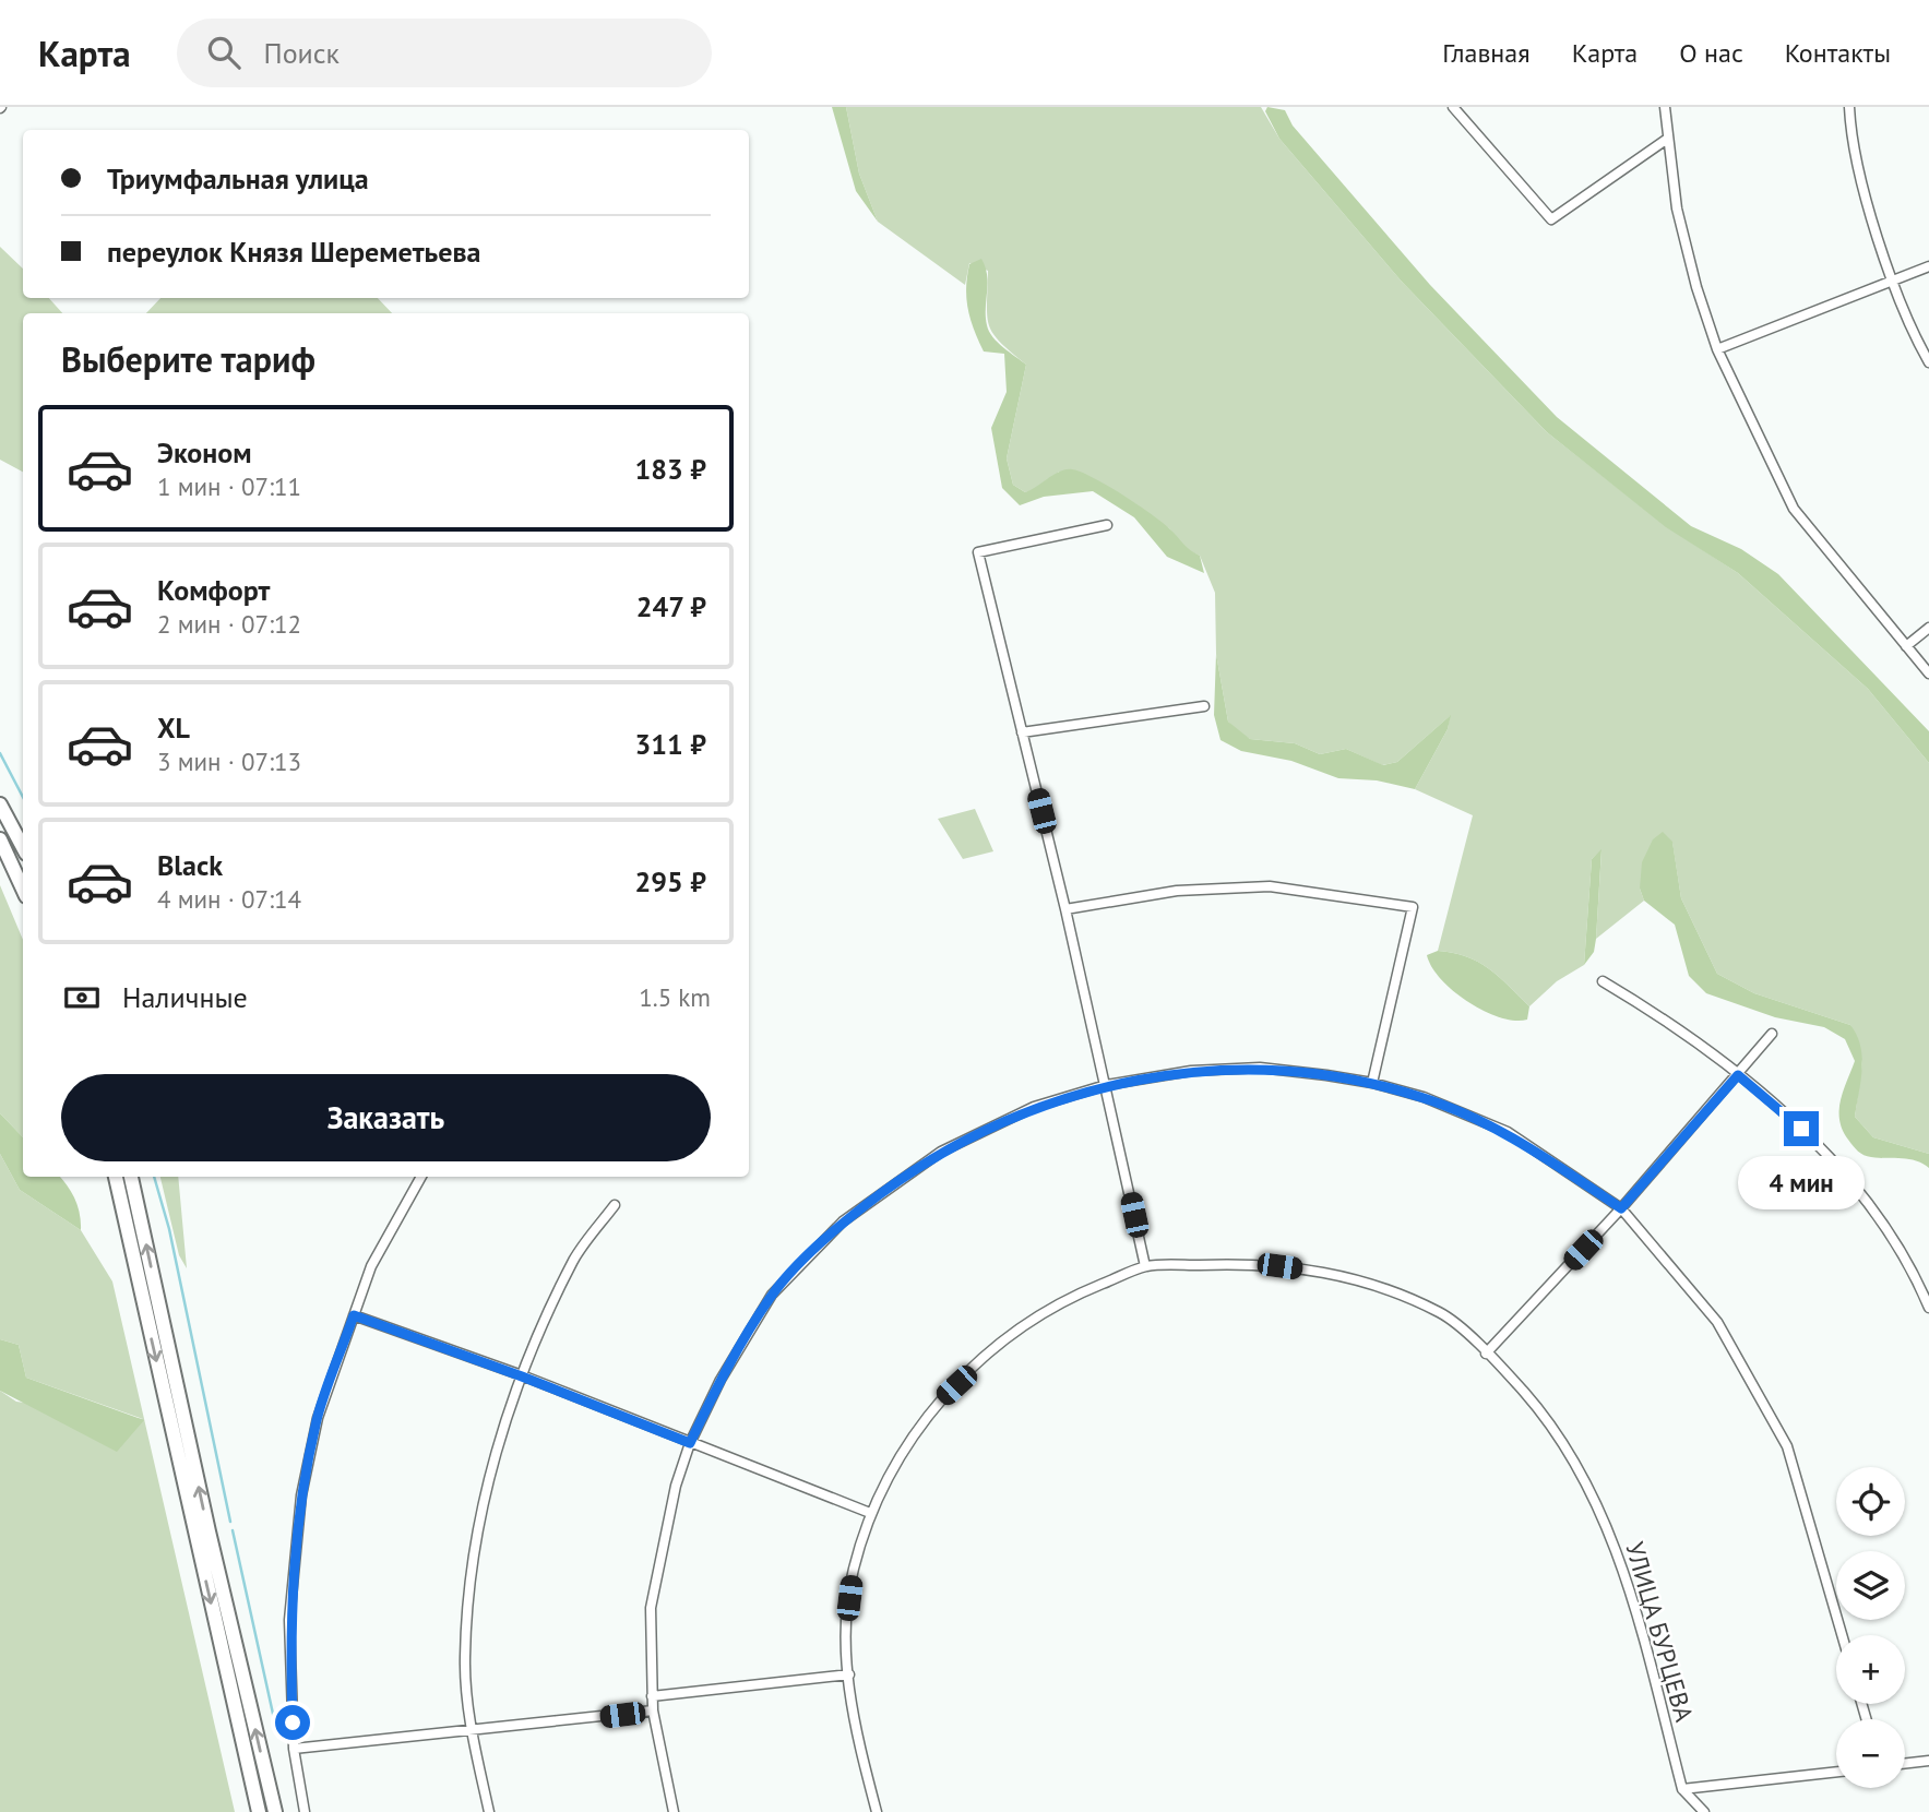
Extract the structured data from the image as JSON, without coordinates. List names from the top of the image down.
{
  "streets": {
    "street": ["УЛИЦА БУРЦЕВА"]
  },
  "page": {
    "header": "Карта",
    "search": "Поиск",
    "nav": [
      "Главная",
      "Карта",
      "О нас",
      "Контакты"
    ],
    "banner": ["Триумфальная улица", "переулок Князя Шереметьева"],
    "heading": "Выберите тариф",
    "list": [
      {
        "name": "Эконом",
        "note": "1 мин · 07:11",
        "value": "183 ₽"
      },
      {
        "name": "Комфорт",
        "note": "2 мин · 07:12",
        "value": "247 ₽"
      },
      {
        "name": "XL",
        "note": "3 мин · 07:13",
        "value": "311 ₽"
      },
      {
        "name": "Black",
        "note": "4 мин · 07:14",
        "value": "295 ₽"
      }
    ],
    "pay": ["Наличные", "1.5 km"],
    "buttons": "Заказать",
    "bubble": "4 мин",
    "map_buttons": ["+", "−"]
  }
}
